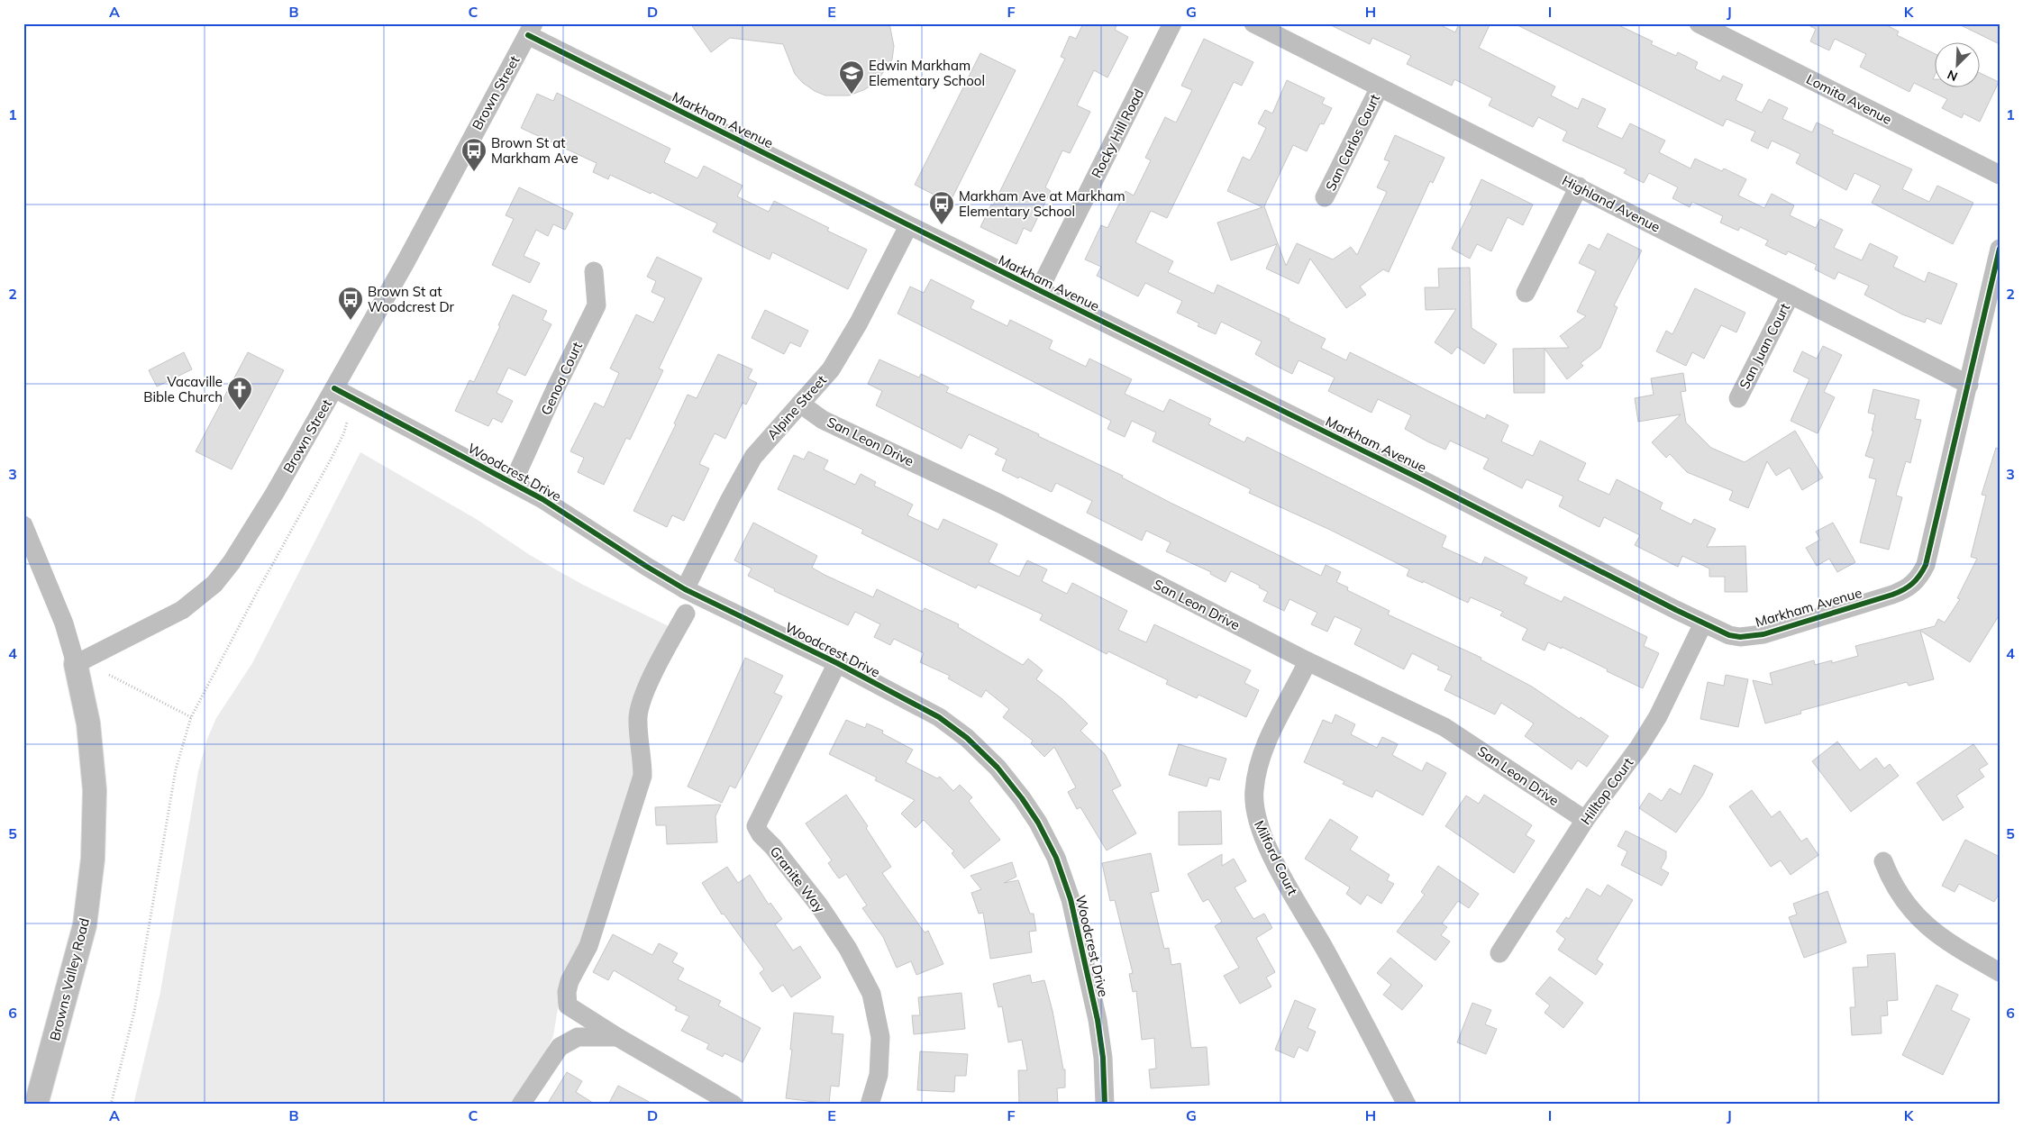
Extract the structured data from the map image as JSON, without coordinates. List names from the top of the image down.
{
  "streets": {
    "main road": ["Browns Valley Road"],
    "street": [
      "Brown Street",
      "Lomita Avenue",
      "Markham Avenue",
      "Rocky Hill Road",
      "San Carlos Court",
      "Highland Avenue",
      "San Juan Court",
      "Genoa Court",
      "Alpine Street",
      "San Leon Drive",
      "Woodcrest Drive",
      "Hilltop Court",
      "Milford Court",
      "Granite Way"
    ]
  },
  "crossings": [
    ["Brown Street", "Markham Avenue"],
    ["Brown Street", "Woodcrest Drive"],
    ["Brown Street", "Browns Valley Road"],
    ["Markham Avenue", "Rocky Hill Road"],
    ["Markham Avenue", "Highland Avenue"],
    ["Markham Avenue", "Alpine Street"],
    ["Markham Avenue", "Hilltop Court"],
    ["San Carlos Court", "Highland Avenue"],
    ["Highland Avenue", "San Juan Court"],
    ["Genoa Court", "Woodcrest Drive"],
    ["Alpine Street", "San Leon Drive"],
    ["Alpine Street", "Woodcrest Drive"],
    ["San Leon Drive", "Hilltop Court"],
    ["San Leon Drive", "Milford Court"],
    ["Woodcrest Drive", "Granite Way"]
  ],
  "places": {
    "school or university": ["Edwin Markham Elementary School"],
    "bus stop": ["Brown St at Markham Ave", "Markham Ave at Markham Elementary School", "Brown St at Woodcrest Dr"],
    "church": ["Vacaville Bible Church"]
  },
  "north": "bottom left",
  "grid": {
    "columns": [
      "A",
      "B",
      "C",
      "D",
      "E",
      "F",
      "G",
      "H",
      "I",
      "J",
      "K"
    ],
    "rows": [
      "1",
      "2",
      "3",
      "4",
      "5",
      "6"
    ]
  }
}
